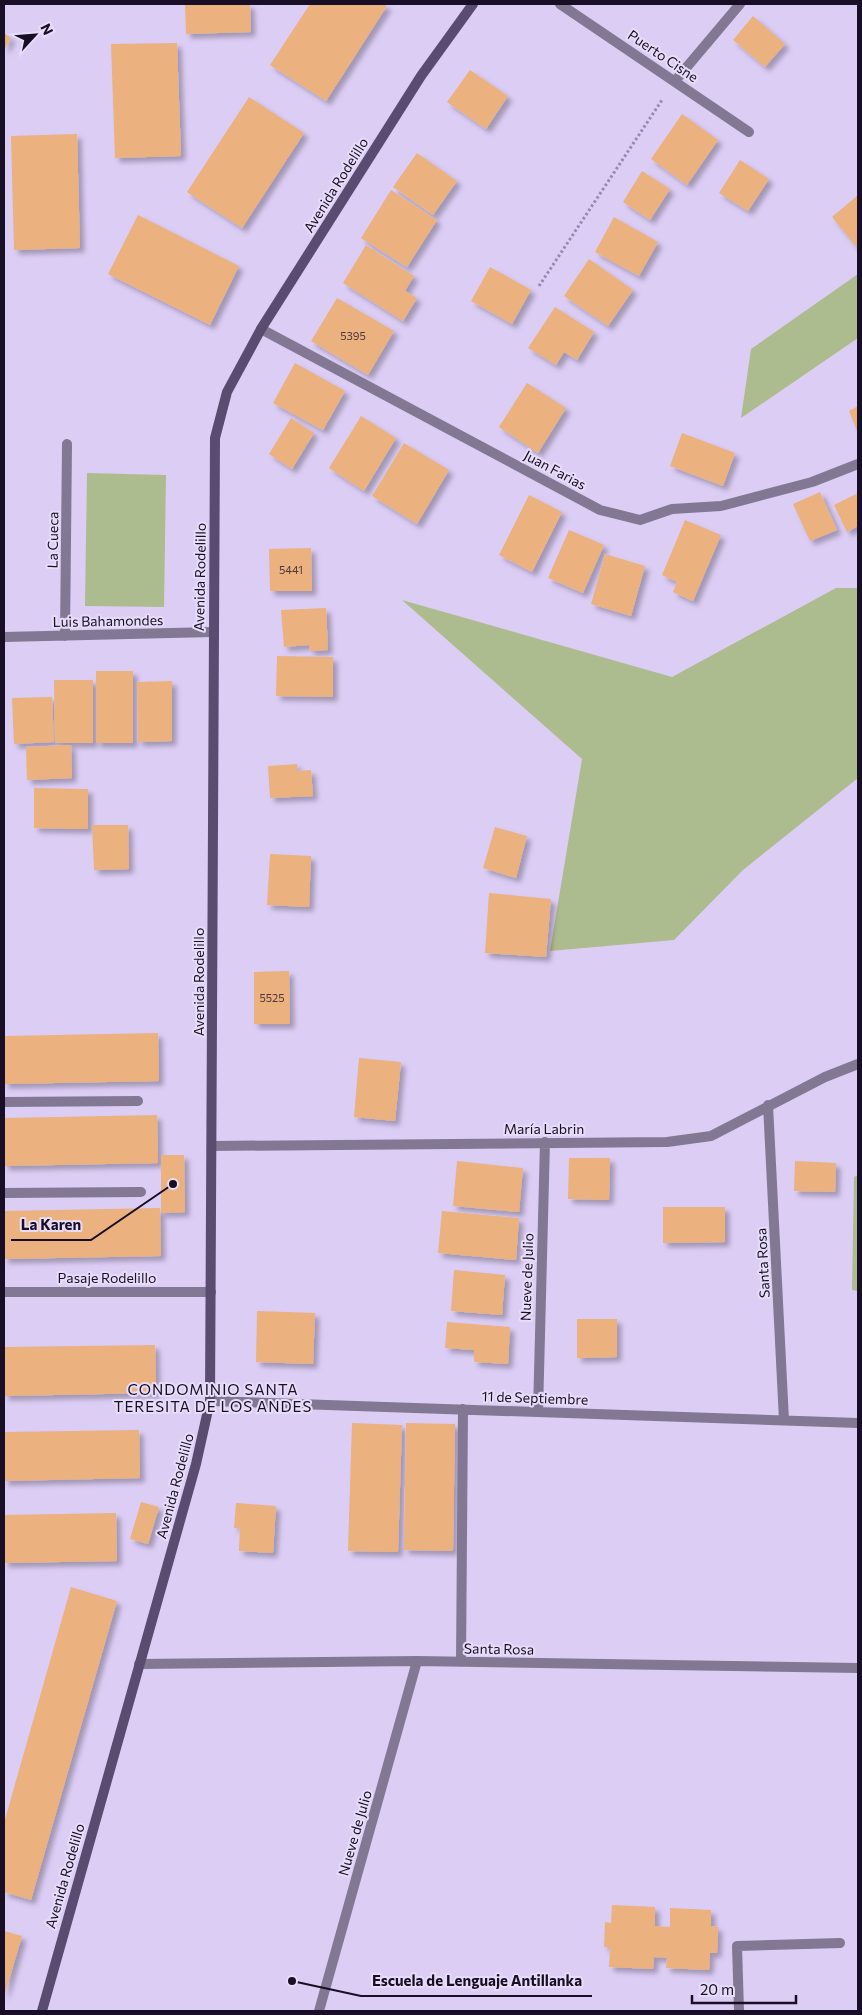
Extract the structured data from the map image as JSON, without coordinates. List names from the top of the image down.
{
  "streets": {
    "street": [
      "Puerto Cisne",
      "Avenida Rodelillo",
      "Juan Farias",
      "La Cueca",
      "Luis Bahamondes",
      "María Labrin",
      "Santa Rosa",
      "Nueve de Julio",
      "Pasaje Rodelillo",
      "11 de Septiembre"
    ]
  },
  "crossings": [
    ["Avenida Rodelillo", "Juan Farias"],
    ["Avenida Rodelillo", "Luis Bahamondes"],
    ["Avenida Rodelillo", "María Labrin"],
    ["Avenida Rodelillo", "Santa Rosa"],
    ["Avenida Rodelillo", "Pasaje Rodelillo"],
    ["Avenida Rodelillo", "11 de Septiembre"],
    ["La Cueca", "Luis Bahamondes"],
    ["María Labrin", "Santa Rosa"],
    ["María Labrin", "Nueve de Julio"],
    ["Santa Rosa", "Nueve de Julio"],
    ["Santa Rosa", "11 de Septiembre"],
    ["Nueve de Julio", "11 de Septiembre"]
  ],
  "districts": ["CONDOMINIO SANTA TERESITA DE LOS ANDES"],
  "places": ["La Karen", "Escuela de Lenguaje Antillanka"],
  "house_numbers": ["5395", "5441", "5525"],
  "scale_bar": "20 m",
  "north": "top right"
}
